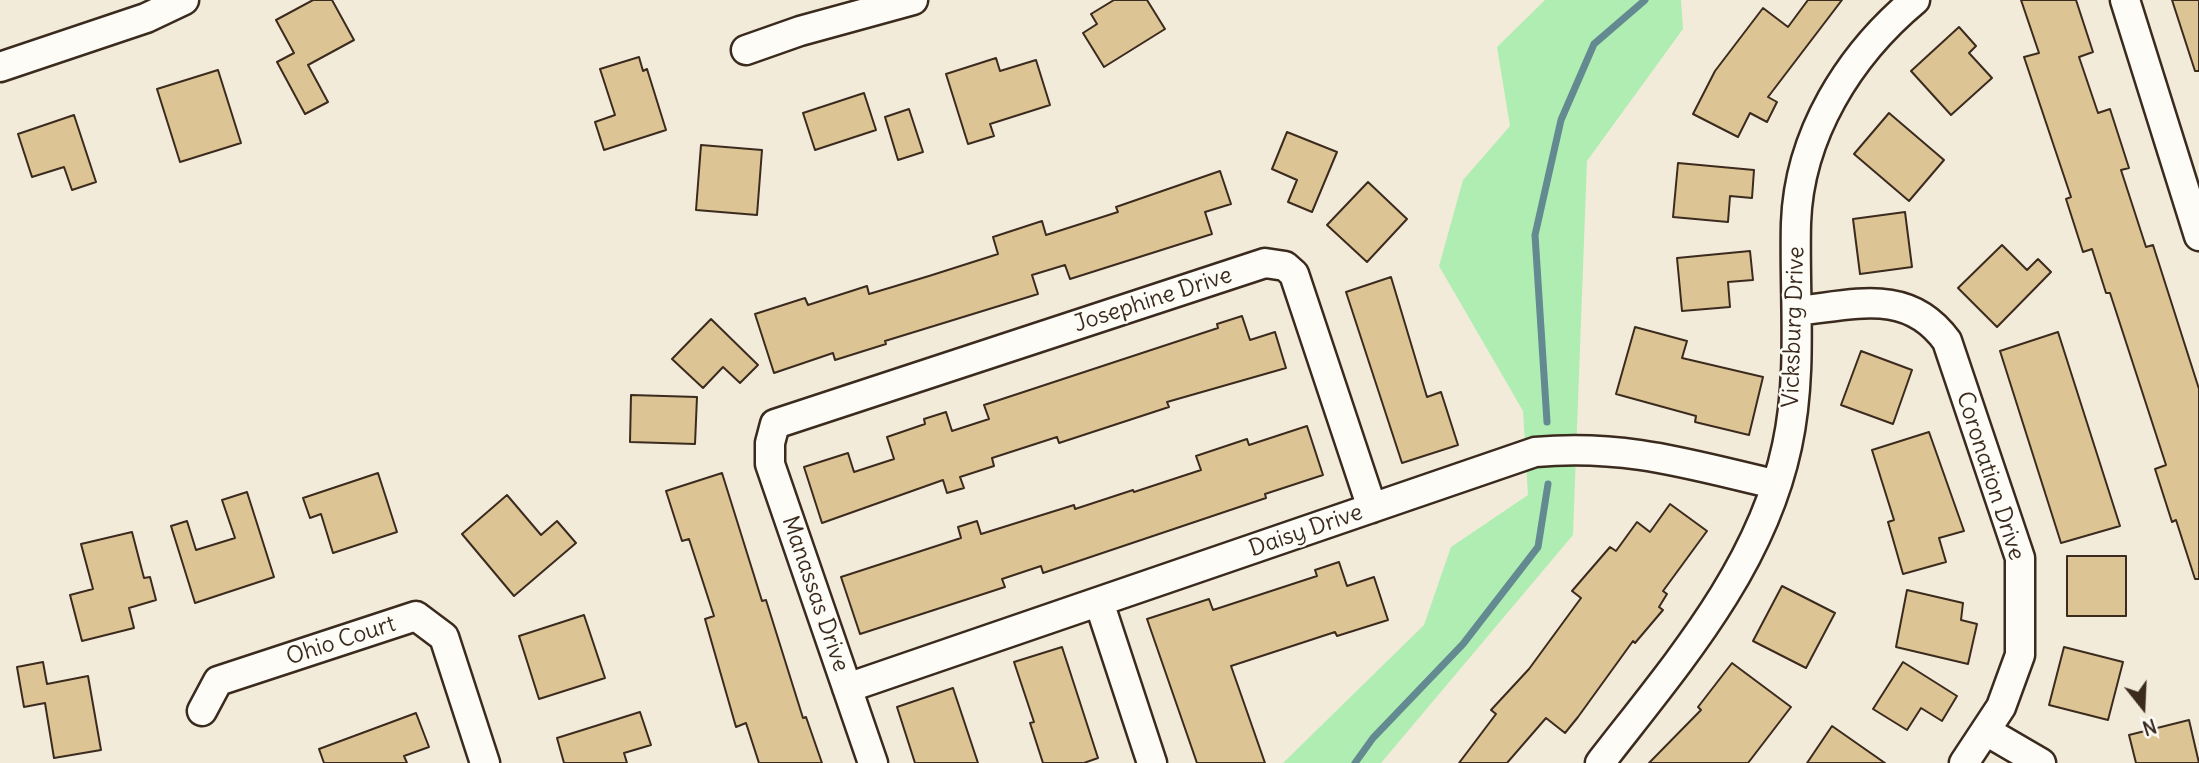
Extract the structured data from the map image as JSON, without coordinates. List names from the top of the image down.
{
  "streets": {
    "street": [
      "Josephine Drive",
      "Vicksburg Drive",
      "Coronation Drive",
      "Daisy Drive",
      "Manassas Drive",
      "Ohio Court"
    ]
  },
  "crossings": [
    ["Josephine Drive", "Daisy Drive"],
    ["Josephine Drive", "Manassas Drive"],
    ["Vicksburg Drive", "Coronation Drive"],
    ["Vicksburg Drive", "Daisy Drive"],
    ["Daisy Drive", "Manassas Drive"]
  ],
  "north": "bottom"
}
